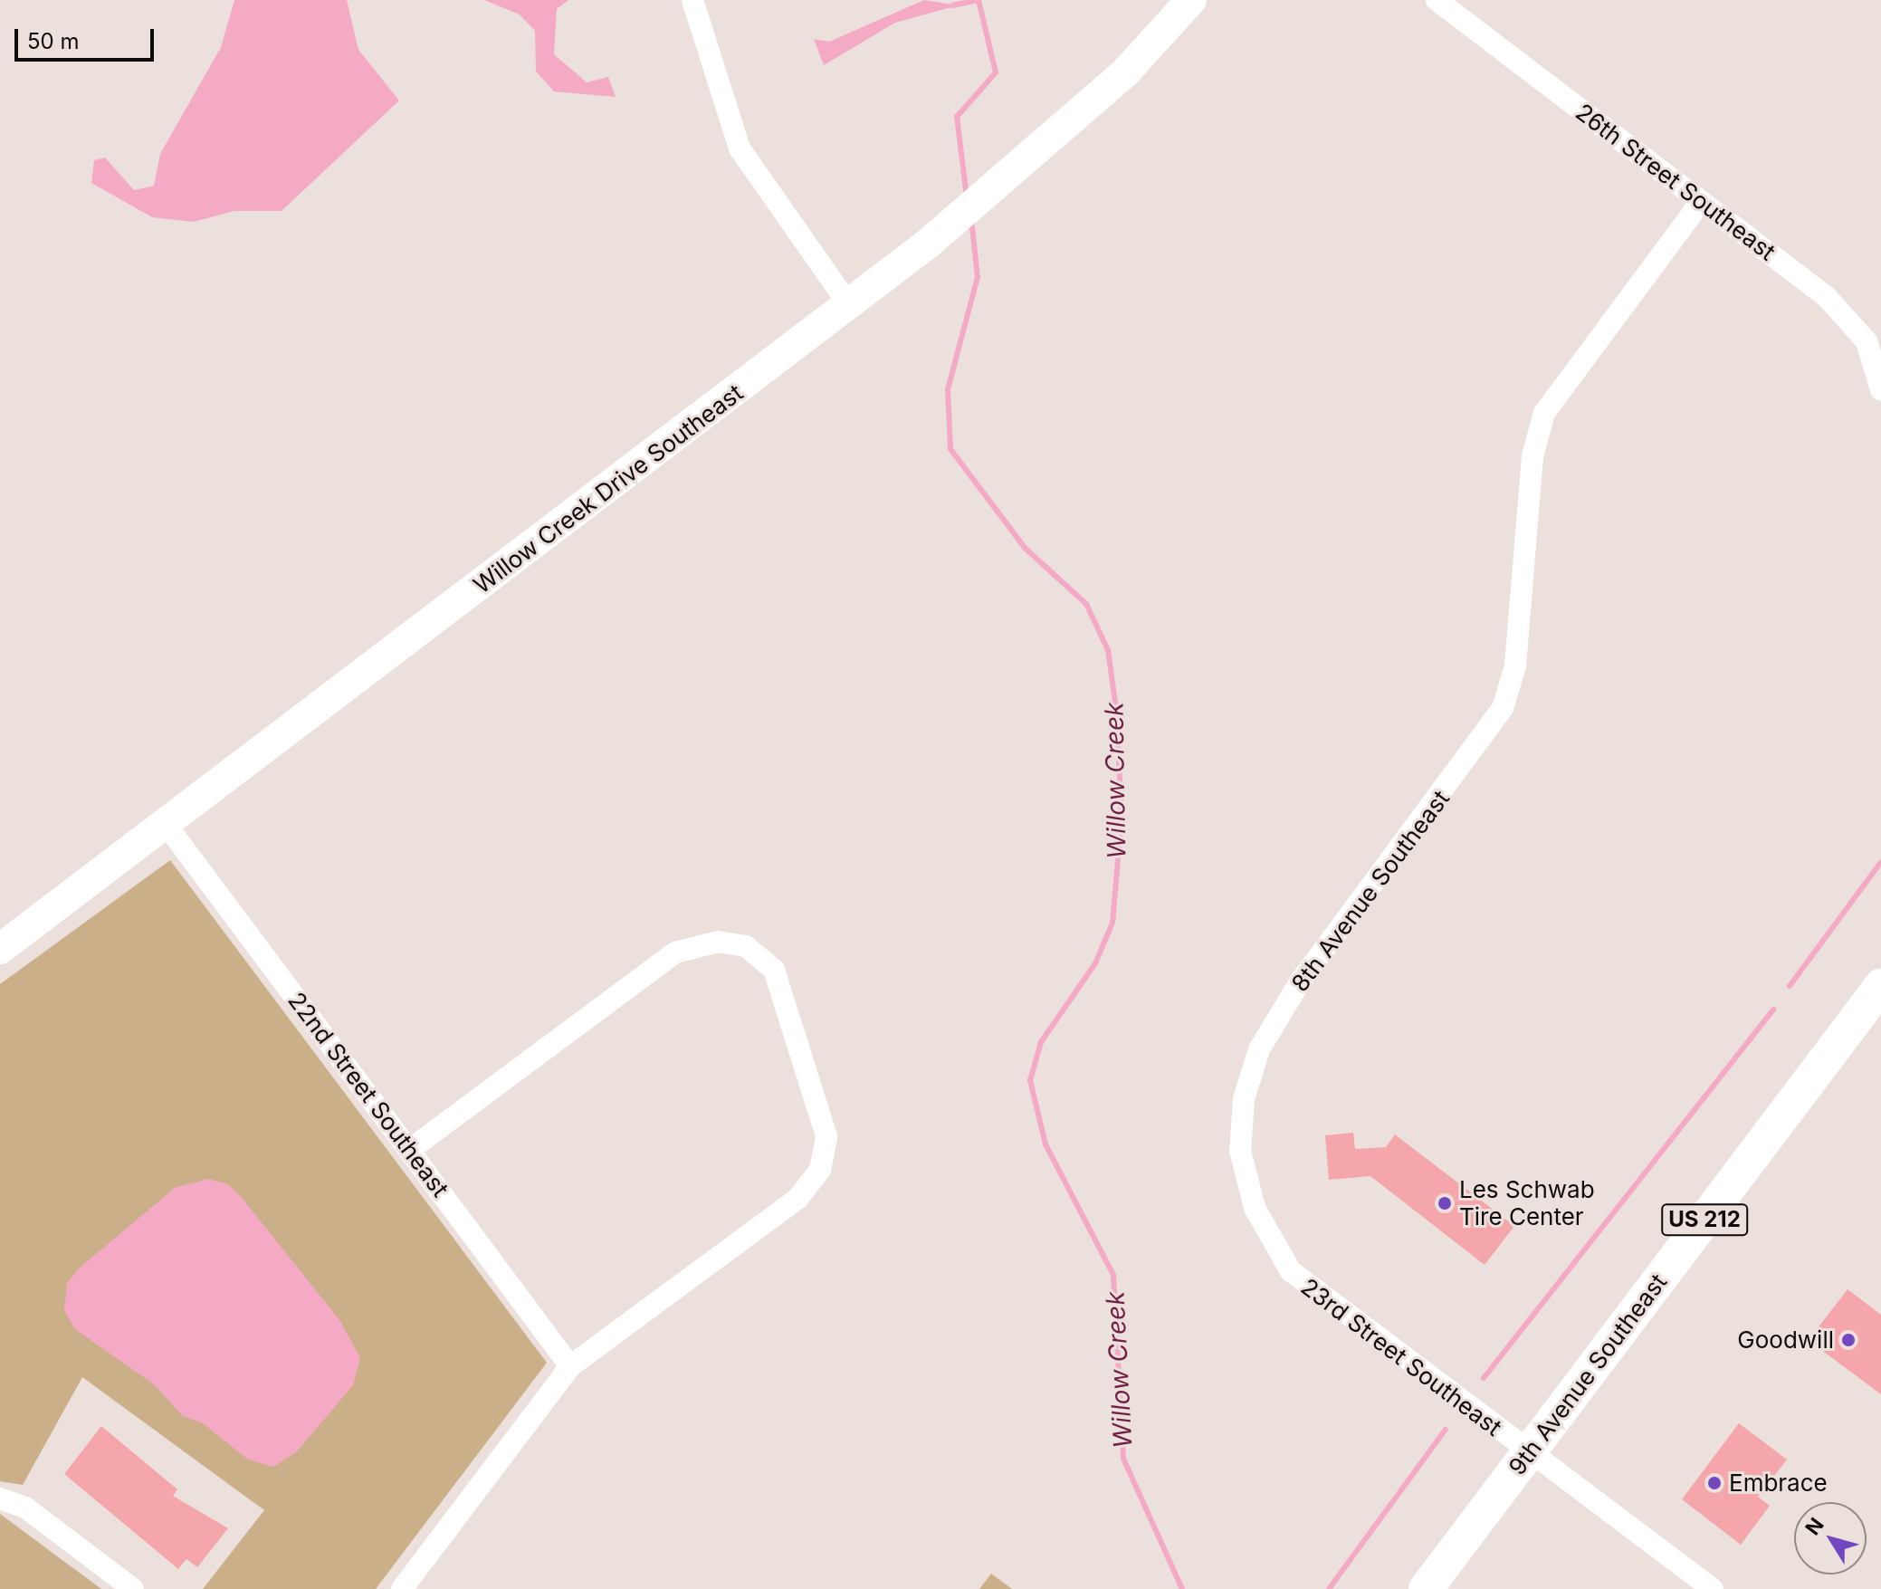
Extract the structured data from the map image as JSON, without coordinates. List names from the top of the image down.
{
  "streets": {
    "main road": ["Willow Creek Drive Southeast", "US 212", "9th Avenue Southeast"],
    "street": [
      "26th Street Southeast",
      "8th Avenue Southeast",
      "22nd Street Southeast",
      "23rd Street Southeast"
    ]
  },
  "crossings": [
    ["26th Street Southeast", "8th Avenue Southeast"],
    ["Willow Creek Drive Southeast", "22nd Street Southeast"],
    ["8th Avenue Southeast", "23rd Street Southeast"],
    ["23rd Street Southeast", "9th Avenue Southeast"]
  ],
  "water": ["Willow Creek"],
  "places": ["Les Schwab Tire Center", "Goodwill", "Embrace"],
  "scale_bar": "50 m",
  "north": "top left"
}
